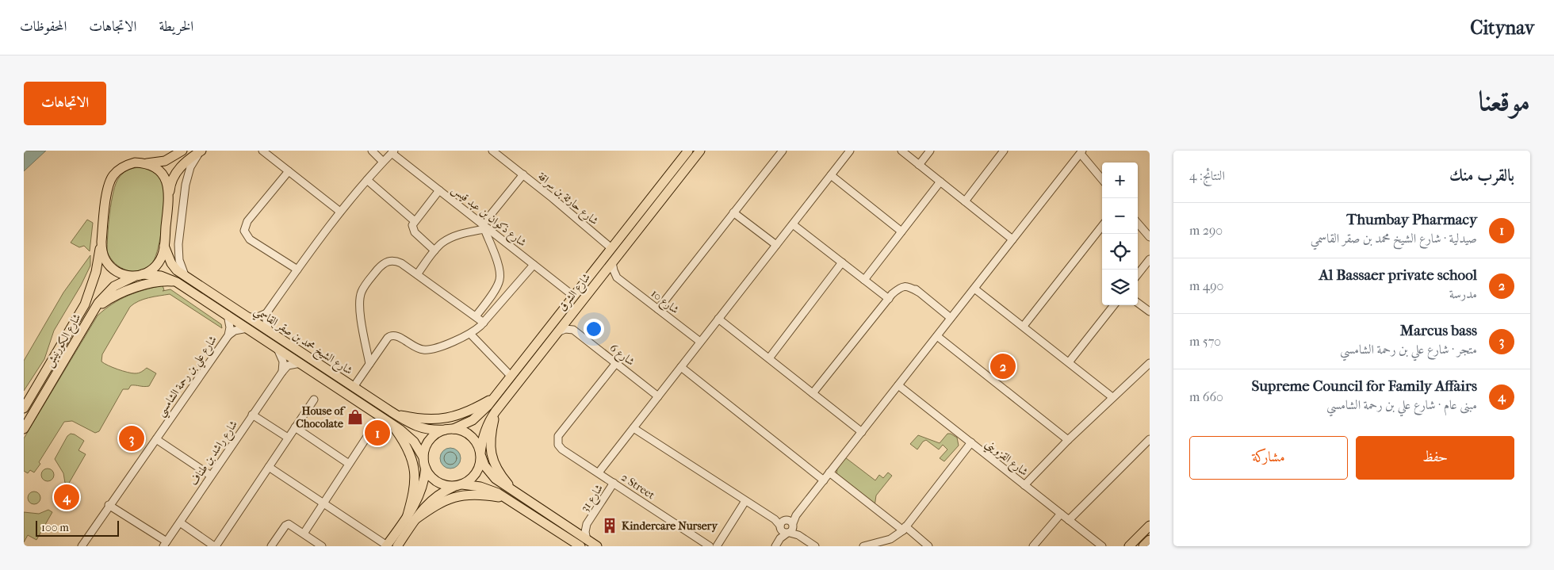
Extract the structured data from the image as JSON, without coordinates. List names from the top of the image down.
{
  "streets": {
    "main road": ["شارع الشرق", "شارع الكورنيش", "شارع الشيخ محمد بن صقر القاسمي"],
    "street": [
      "شارع حارثة بن سراقة",
      "شارع ذكوان بن عبد قيس",
      "شارع 10",
      "شارع 6",
      "شارع علي بن رحمة الشامسي",
      "شارع راشد بن طناف",
      "شارع القزويني",
      "2 Street",
      "شارع 31"
    ]
  },
  "crossings": [
    ["شارع حارثة بن سراقة", "شارع الشرق"],
    ["شارع ذكوان بن عبد قيس", "شارع الشرق"],
    ["شارع الشرق", "شارع الشيخ محمد بن صقر القاسمي"],
    ["شارع الكورنيش", "شارع الشيخ محمد بن صقر القاسمي"],
    ["شارع الشيخ محمد بن صقر القاسمي", "شارع علي بن رحمة الشامسي"],
    ["شارع الشيخ محمد بن صقر القاسمي", "شارع راشد بن طناف"],
    ["شارع 6", "2 Street"],
    ["2 Street", "شارع 31"]
  ],
  "places": {
    "shop": ["House of Chocolate"],
    "building": ["Kindercare Nursery"]
  },
  "scale_bar": "100 m",
  "page": {
    "header": "Citynav",
    "nav": ["الخريطة", "الاتجاهات", "المحفوظات"],
    "title": "موقعنا",
    "buttons": [
      "الاتجاهات",
      ["حفظ", "مشاركة"]
    ],
    "heading": ["بالقرب منك", "النتائج: 4"],
    "map_buttons": ["+", "−"],
    "list": [
      {
        "mark": "1",
        "name": "Thumbay Pharmacy",
        "note": "صيدلية · شارع الشيخ محمد بن صقر القاسمي",
        "value": "290 m"
      },
      {
        "mark": "2",
        "name": "Al Bassaer private school",
        "note": "مدرسة",
        "value": "490 m"
      },
      {
        "mark": "3",
        "name": "Marcus bass",
        "note": "متجر · شارع علي بن رحمة الشامسي",
        "value": "570 m"
      },
      {
        "mark": "4",
        "name": "Supreme Council for Family Affairs",
        "note": "مبنى عام · شارع علي بن رحمة الشامسي",
        "value": "660 m"
      }
    ],
    "pins": [
      "2",
      "1",
      "3",
      "4"
    ],
    "scale": "100 m"
  }
}
